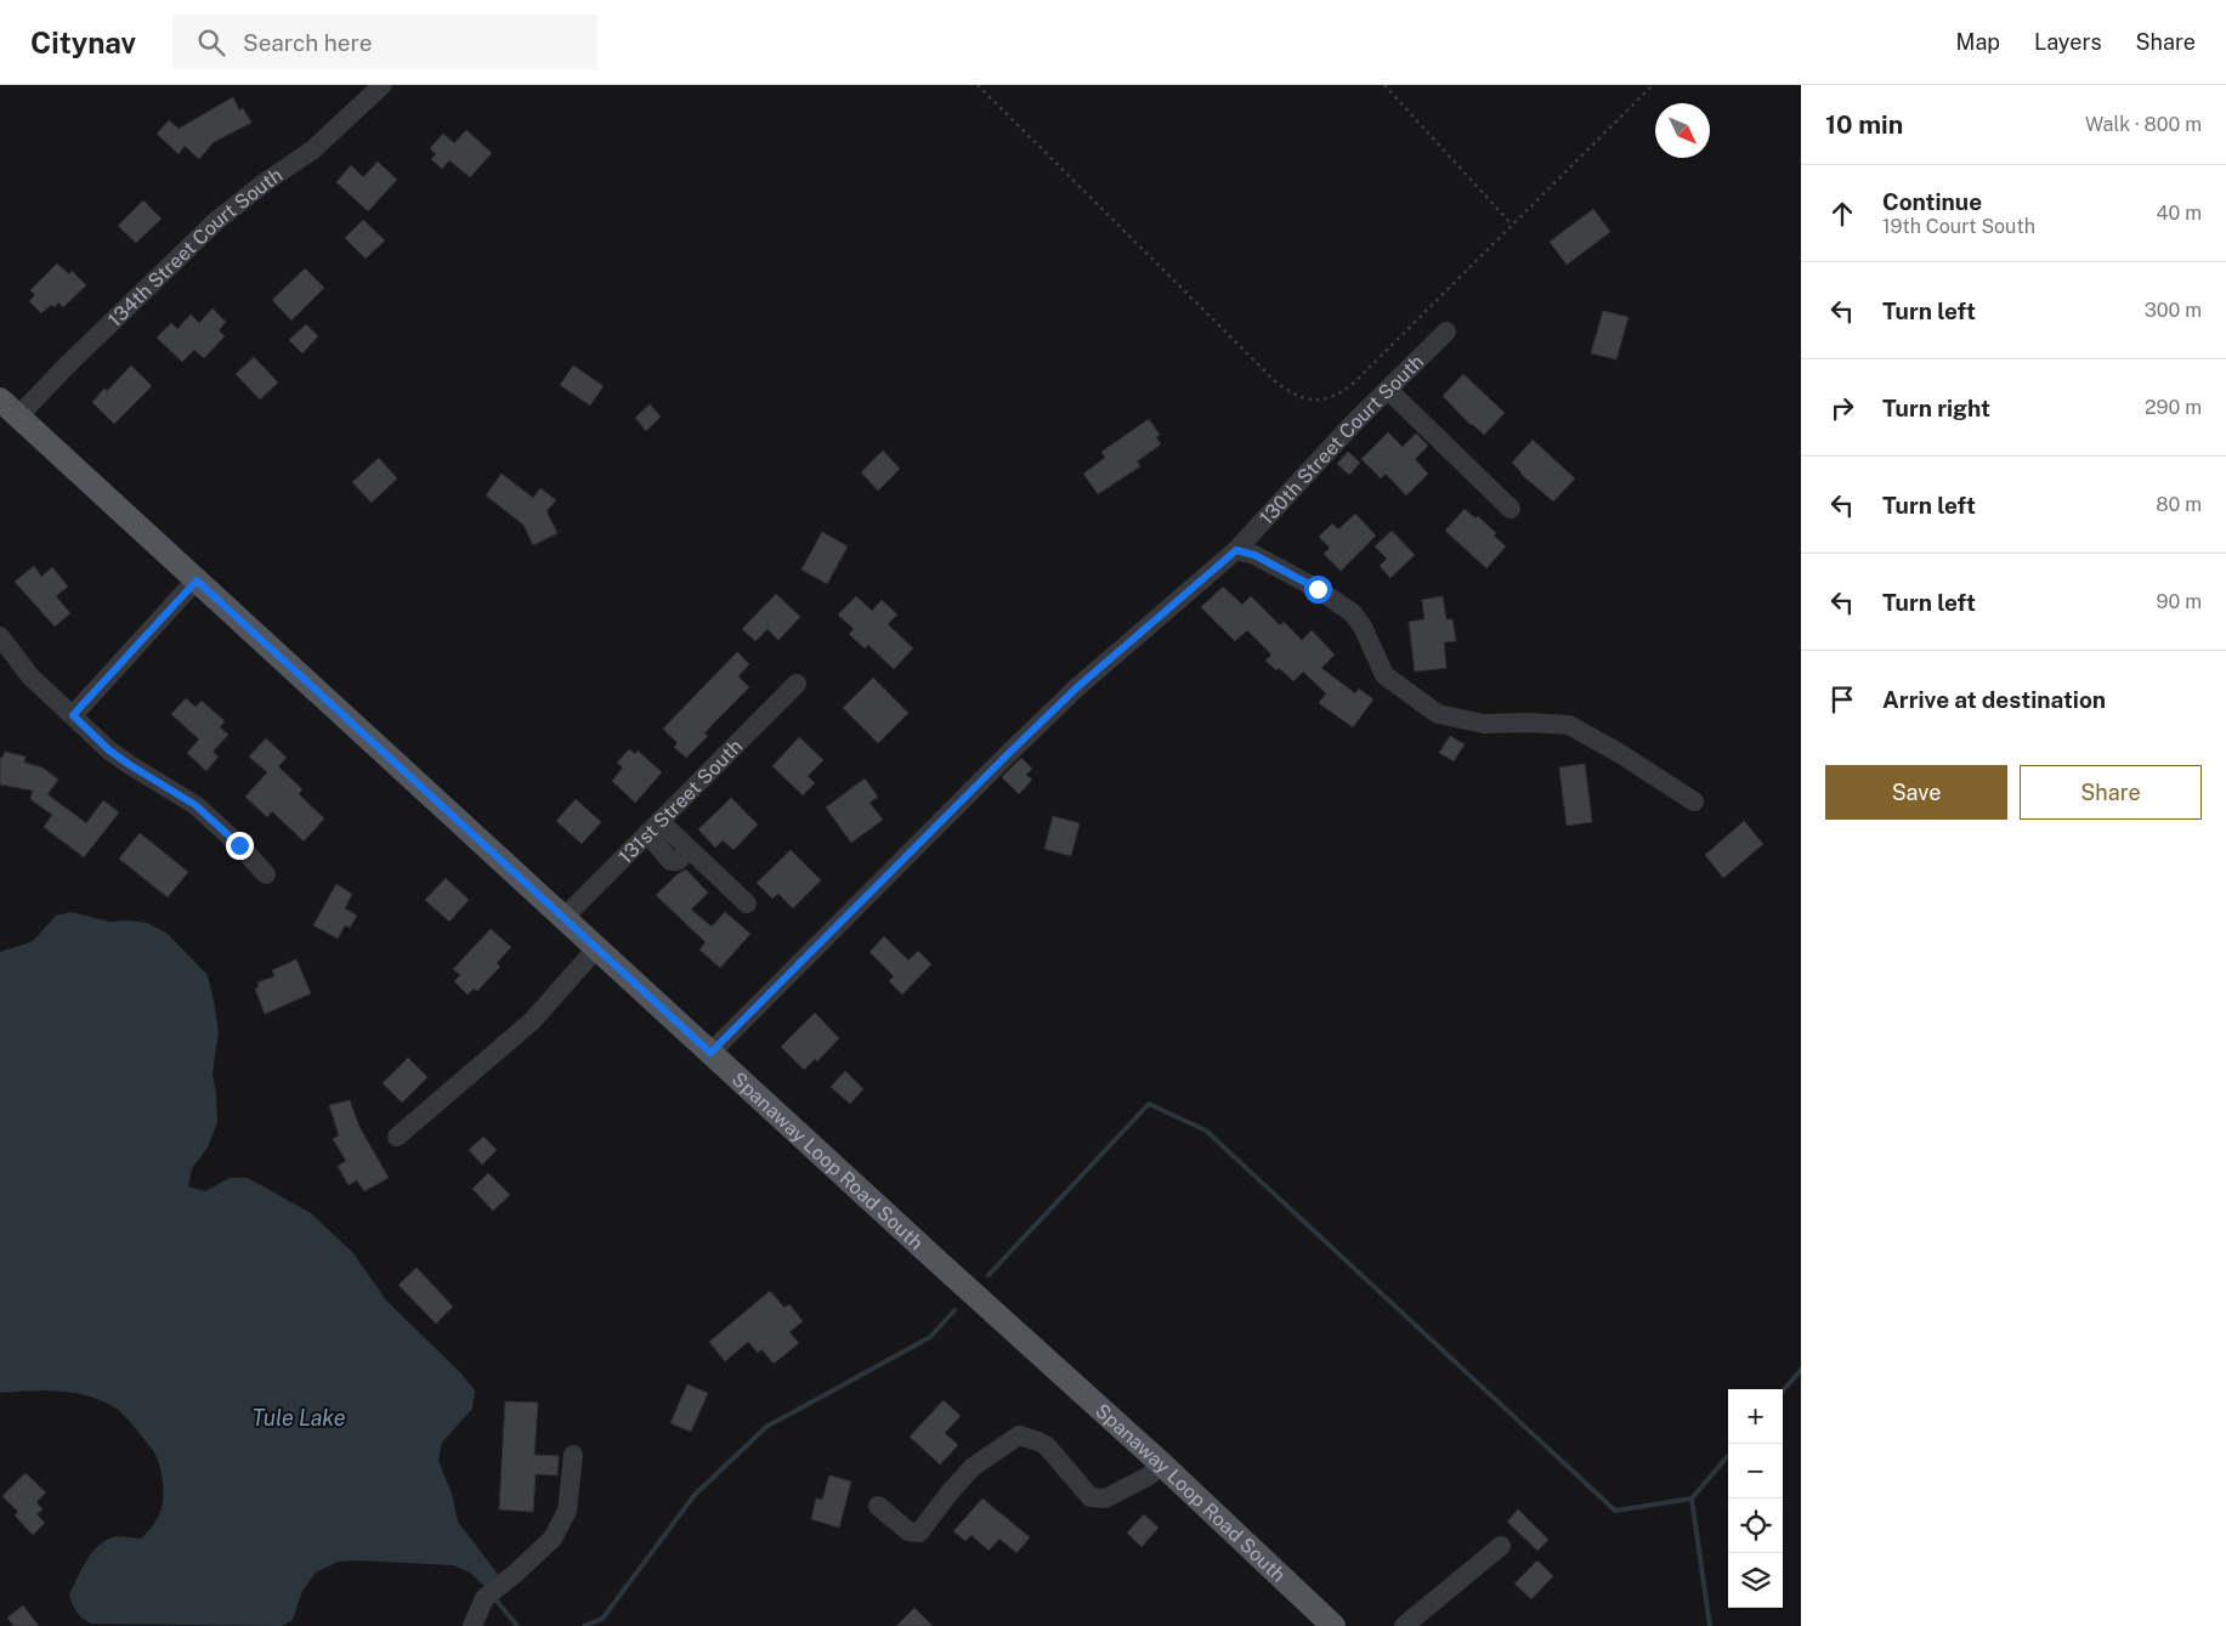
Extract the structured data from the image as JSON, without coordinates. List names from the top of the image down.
{
  "streets": {
    "main road": ["Spanaway Loop Road South"],
    "street": ["134th Street Court South", "130th Street Court South", "131st Street South"]
  },
  "crossings": [
    ["134th Street Court South", "Spanaway Loop Road South"],
    ["130th Street Court South", "Spanaway Loop Road South"],
    ["131st Street South", "Spanaway Loop Road South"]
  ],
  "water": ["Tule Lake"],
  "north": "bottom right",
  "page": {
    "header": "Citynav",
    "search": "Search here",
    "nav": ["Map", "Layers", "Share"],
    "heading": ["10 min", "Walk · 800 m"],
    "list": [
      ["Continue", "19th Court South", "40 m"],
      ["Turn left", "300 m"],
      ["Turn right", "290 m"],
      ["Turn left", "80 m"],
      ["Turn left", "90 m"],
      "Arrive at destination"
    ],
    "buttons": ["Save", "Share"],
    "map_buttons": ["+", "−"]
  }
}
